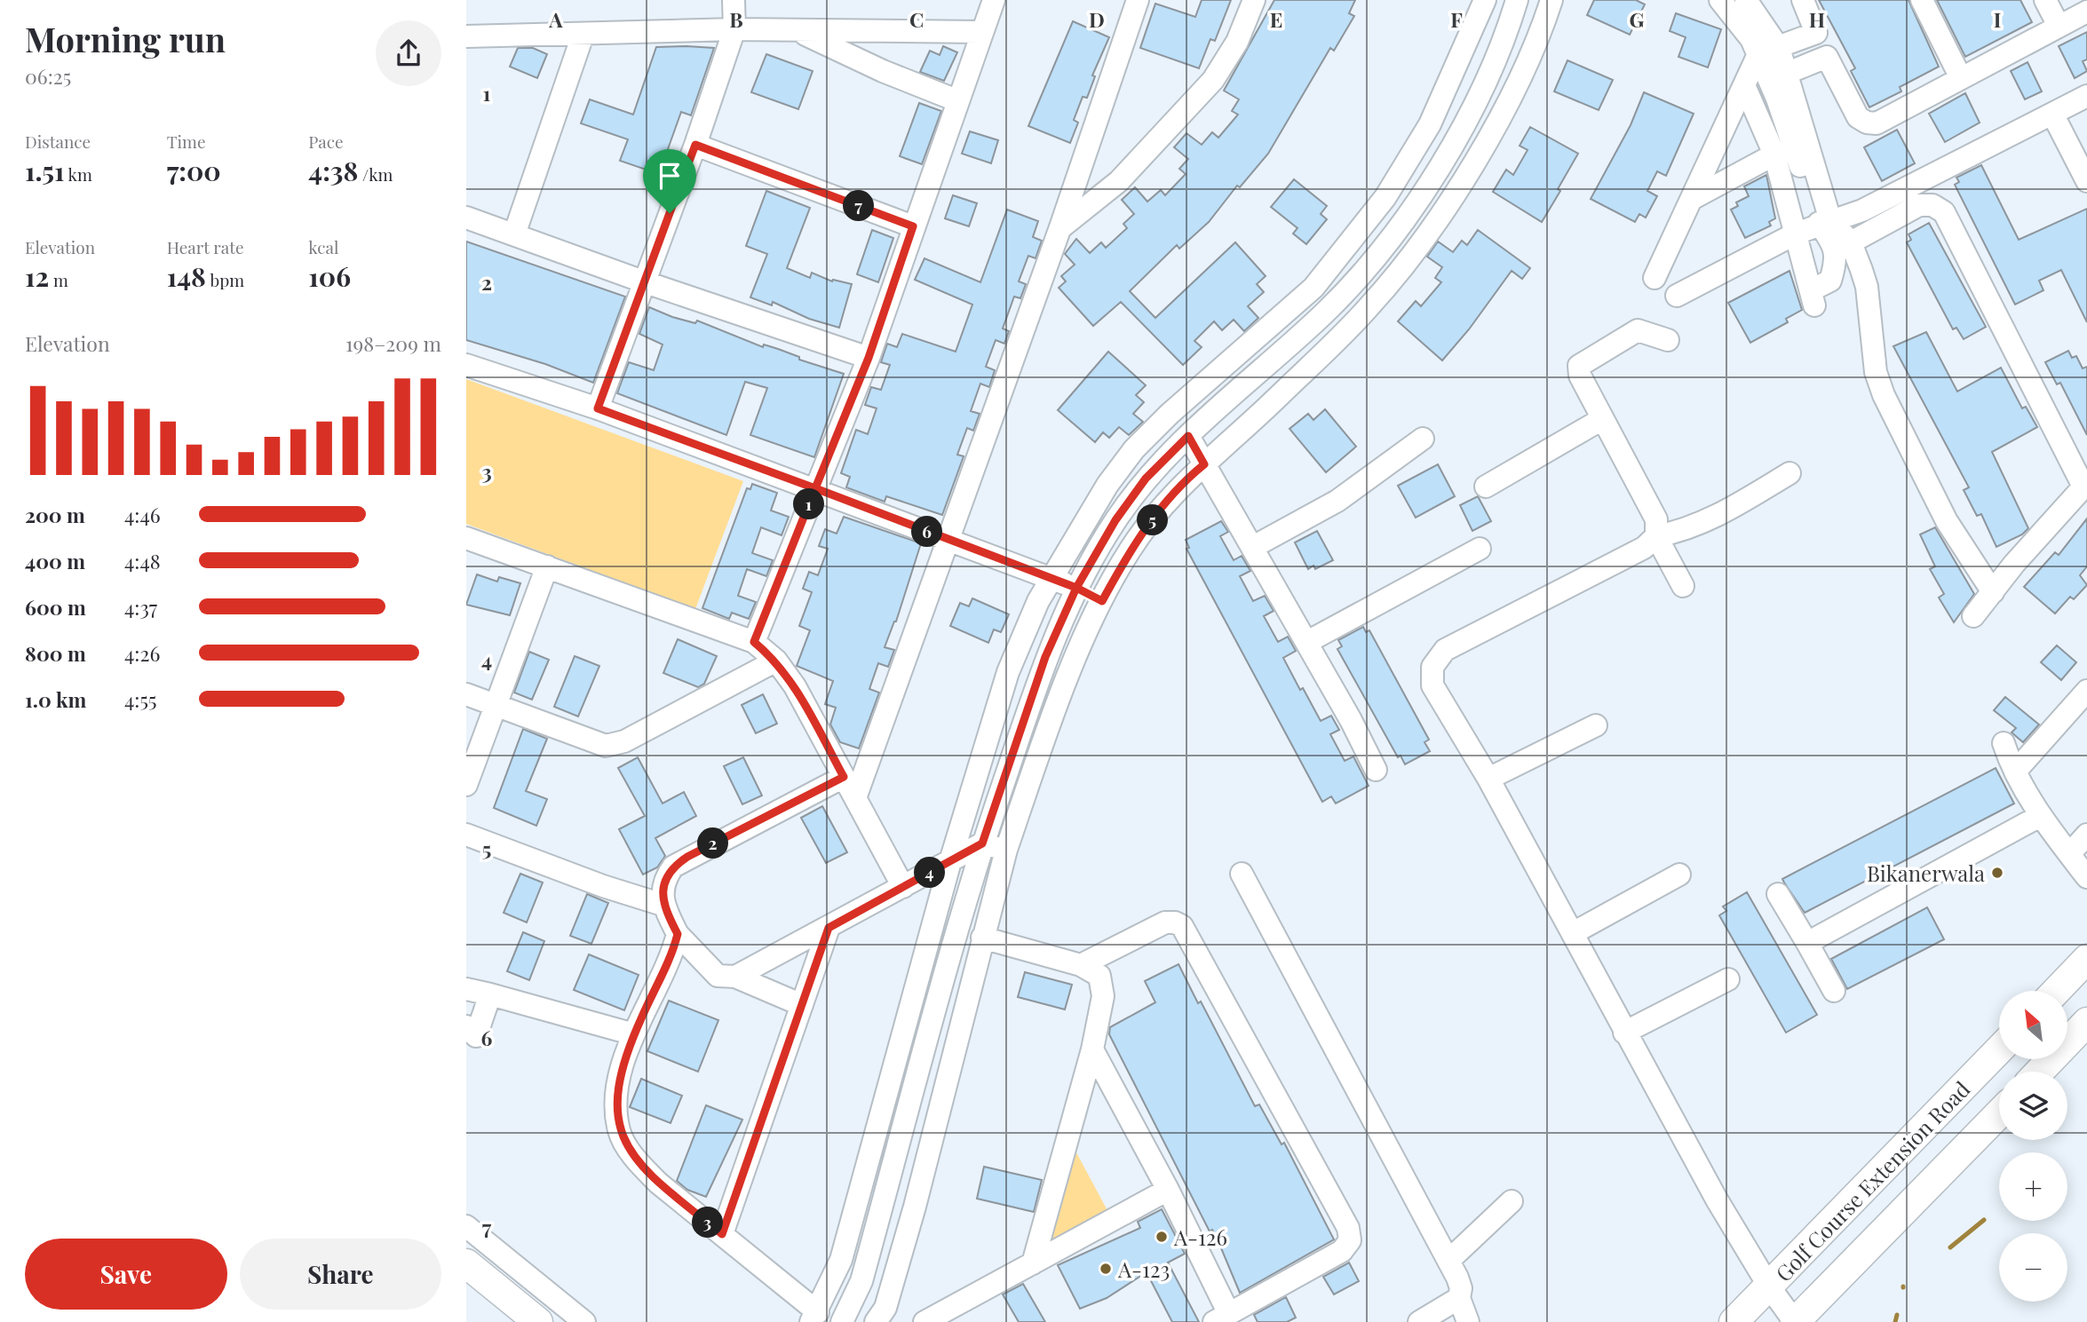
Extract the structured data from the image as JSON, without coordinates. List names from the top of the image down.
{
  "streets": {
    "main road": ["Golf Course Extension Road"]
  },
  "places": ["Bikanerwala", "A-126", "A-123"],
  "north": "top left",
  "page": {
    "heading": ["Morning run", "06:25"],
    "stats": [
      ["Distance", "1.51 km"],
      ["Time", "7:00"],
      ["Pace", "4:38 /km"],
      ["Elevation", "12 m"],
      ["Heart rate", "148 bpm"],
      ["kcal", "106"]
    ],
    "pins": [
      "7",
      "1",
      "5",
      "6",
      "2",
      "4",
      "3"
    ],
    "chart": ["Elevation", "198–209 m"],
    "list": [
      {
        "name": "200 m",
        "note": "4:46"
      },
      {
        "name": "400 m",
        "note": "4:48"
      },
      {
        "name": "600 m",
        "note": "4:37"
      },
      {
        "name": "800 m",
        "note": "4:26"
      },
      {
        "name": "1.0 km",
        "note": "4:55"
      }
    ],
    "map_buttons": ["+", "−"],
    "buttons": ["Save", "Share"]
  },
  "grid": {
    "columns": [
      "A",
      "B",
      "C",
      "D",
      "E",
      "F",
      "G",
      "H",
      "I"
    ],
    "rows": [
      "1",
      "2",
      "3",
      "4",
      "5",
      "6",
      "7"
    ]
  }
}
